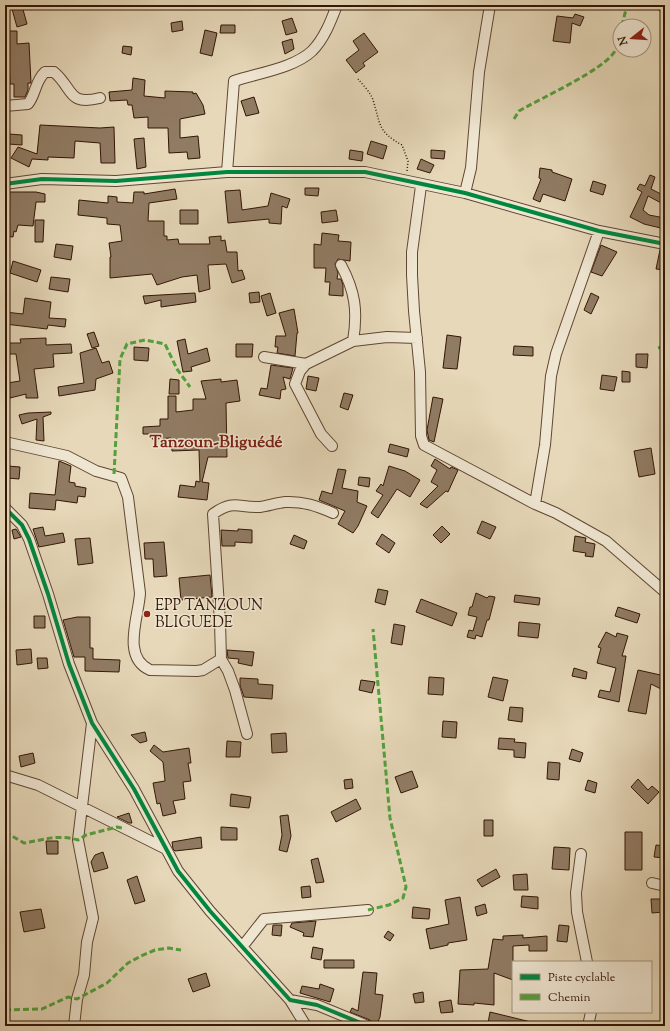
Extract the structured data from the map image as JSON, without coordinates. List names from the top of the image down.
{
  "districts": ["Tanzoun-Bliguédé"],
  "places": ["EPP TANZOUN BLIGUEDE"],
  "legend": ["Piste cyclable", "Chemin"],
  "north": "left"
}
